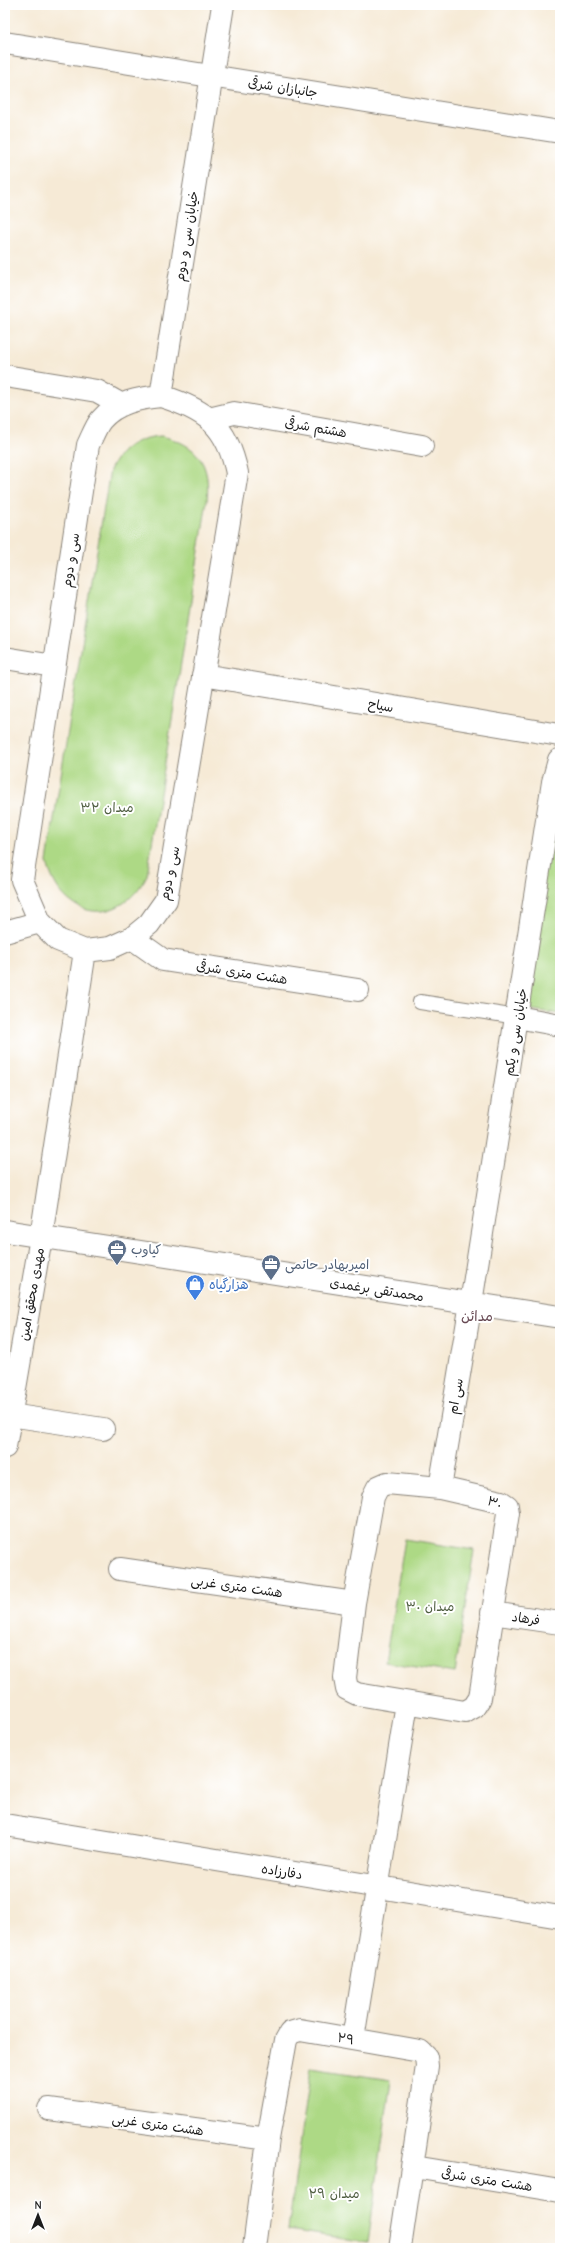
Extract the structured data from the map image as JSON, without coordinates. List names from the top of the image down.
{
  "streets": {
    "street": [
      "جانبازان شرقی",
      "خیابان سی و دوم",
      "هشتم شرقی",
      "سی و دوم",
      "سیاح",
      "هشت متری شرقی",
      "خیابان سی و یکم",
      "محمدتقی برغمدی",
      "مهدی محقق امین",
      "سی ام",
      "۳۰",
      "هشت متری غربی",
      "فرهاد",
      "دفارزاده",
      "۲۹"
    ]
  },
  "crossings": [
    ["جانبازان شرقی", "خیابان سی و دوم"],
    ["خیابان سی و دوم", "سی و دوم"],
    ["هشتم شرقی", "سی و دوم"],
    ["سی و دوم", "سیاح"],
    ["سی و دوم", "هشت متری شرقی"],
    ["سی و دوم", "مهدی محقق امین"],
    ["سیاح", "خیابان سی و یکم"],
    ["هشت متری شرقی", "۲۹"],
    ["خیابان سی و یکم", "محمدتقی برغمدی"],
    ["خیابان سی و یکم", "سی ام"],
    ["محمدتقی برغمدی", "مهدی محقق امین"],
    ["محمدتقی برغمدی", "سی ام"],
    ["سی ام", "۳۰"],
    ["۳۰", "هشت متری غربی"],
    ["۳۰", "فرهاد"],
    ["هشت متری غربی", "۲۹"]
  ],
  "districts": ["مدائن"],
  "parks": ["میدان ۳۲", "میدان ۳۰", "میدان ۲۹"],
  "places": {
    "office": ["کیاوب", "امیربهادر حاتمی"],
    "shop": ["هزارگیاه"]
  },
  "north": "top"
}
